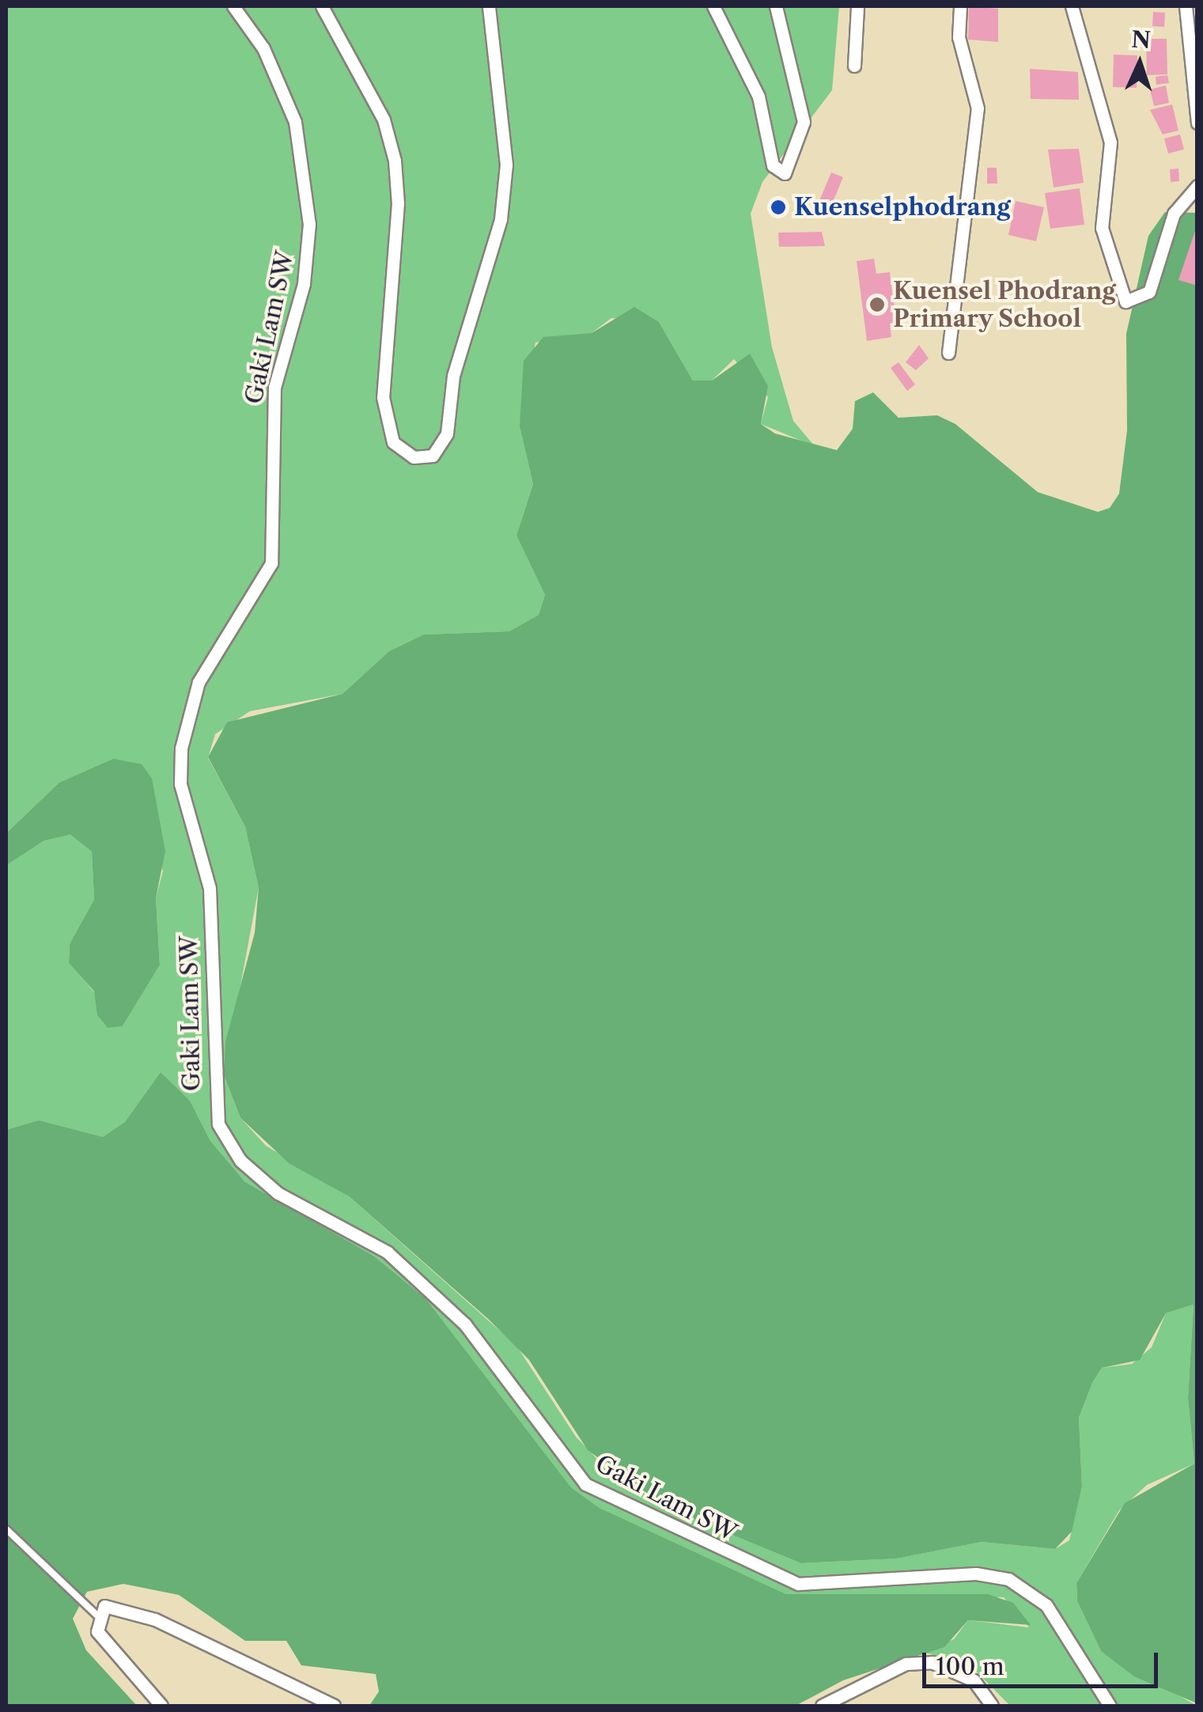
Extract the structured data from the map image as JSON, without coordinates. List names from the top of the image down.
{
  "streets": {
    "street": ["Gaki Lam SW"]
  },
  "places": ["Kuenselphodrang", "Kuensel Phodrang Primary School"],
  "scale_bar": "100 m",
  "north": "top"
}
